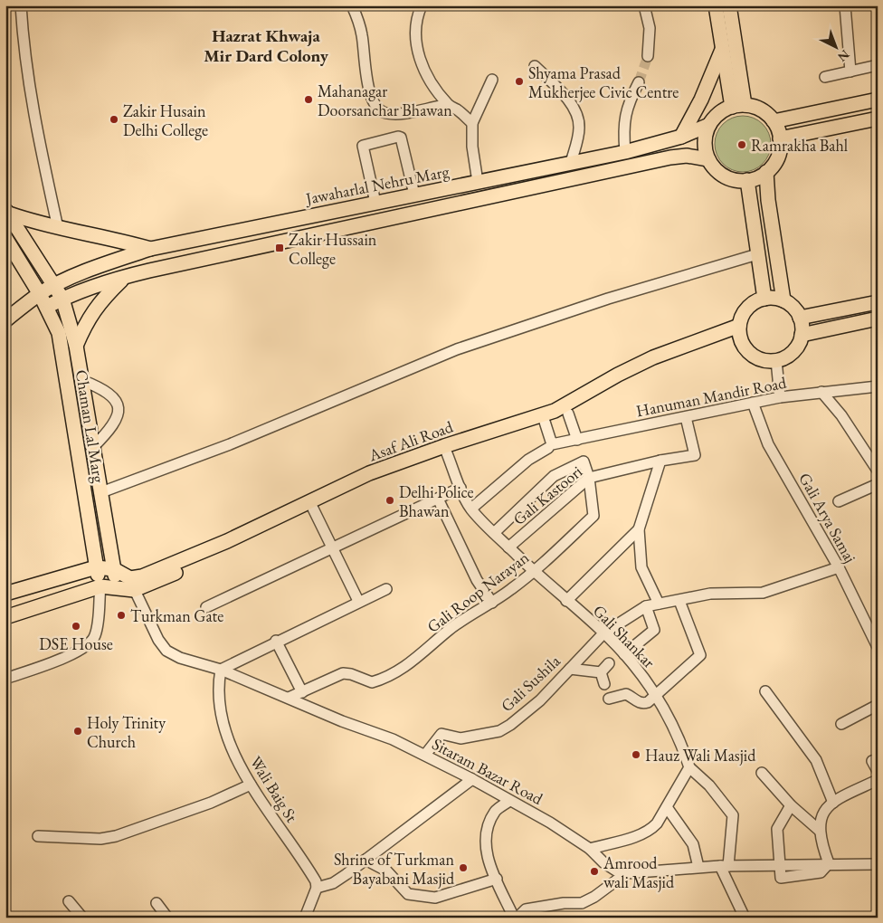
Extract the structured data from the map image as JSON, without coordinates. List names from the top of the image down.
{
  "streets": {
    "main road": ["Jawaharlal Nehru Marg", "Chaman Lal Marg", "Asaf Ali Road"],
    "street": [
      "Hanuman Mandir Road",
      "Gali Kastoori",
      "Gali Arya Samaj",
      "Gali Roop Narayan",
      "Gali Shankar",
      "Gali Sushila",
      "Sitaram Bazar Road",
      "Wali Baig St"
    ]
  },
  "crossings": [
    ["Jawaharlal Nehru Marg", "Chaman Lal Marg"],
    ["Hanuman Mandir Road", "Gali Kastoori"],
    ["Hanuman Mandir Road", "Gali Arya Samaj"],
    ["Hanuman Mandir Road", "Gali Shankar"],
    ["Asaf Ali Road", "Gali Shankar"],
    ["Asaf Ali Road", "Sitaram Bazar Road"],
    ["Gali Kastoori", "Gali Roop Narayan"],
    ["Gali Kastoori", "Gali Shankar"],
    ["Gali Roop Narayan", "Gali Shankar"],
    ["Gali Roop Narayan", "Sitaram Bazar Road"],
    ["Gali Shankar", "Gali Sushila"],
    ["Gali Sushila", "Sitaram Bazar Road"],
    ["Sitaram Bazar Road", "Wali Baig St"]
  ],
  "districts": ["Hazrat Khwaja Mir Dard Colony"],
  "places": {
    "other": [
      "Shyama Prasad Mukherjee Civic Centre",
      "Mahanagar Doorsanchar Bhawan",
      "Zakir Husain Delhi College",
      "Ramrakha Bahl",
      "Delhi Police Bhawan",
      "Turkman Gate",
      "DSE House",
      "Holy Trinity Church",
      "Hauz Wali Masjid",
      "Shrine of Turkman Bayabani Masjid",
      "Amrood wali Masjid"
    ],
    "transit": ["Zakir Hussain College"]
  },
  "north": "bottom right"
}
